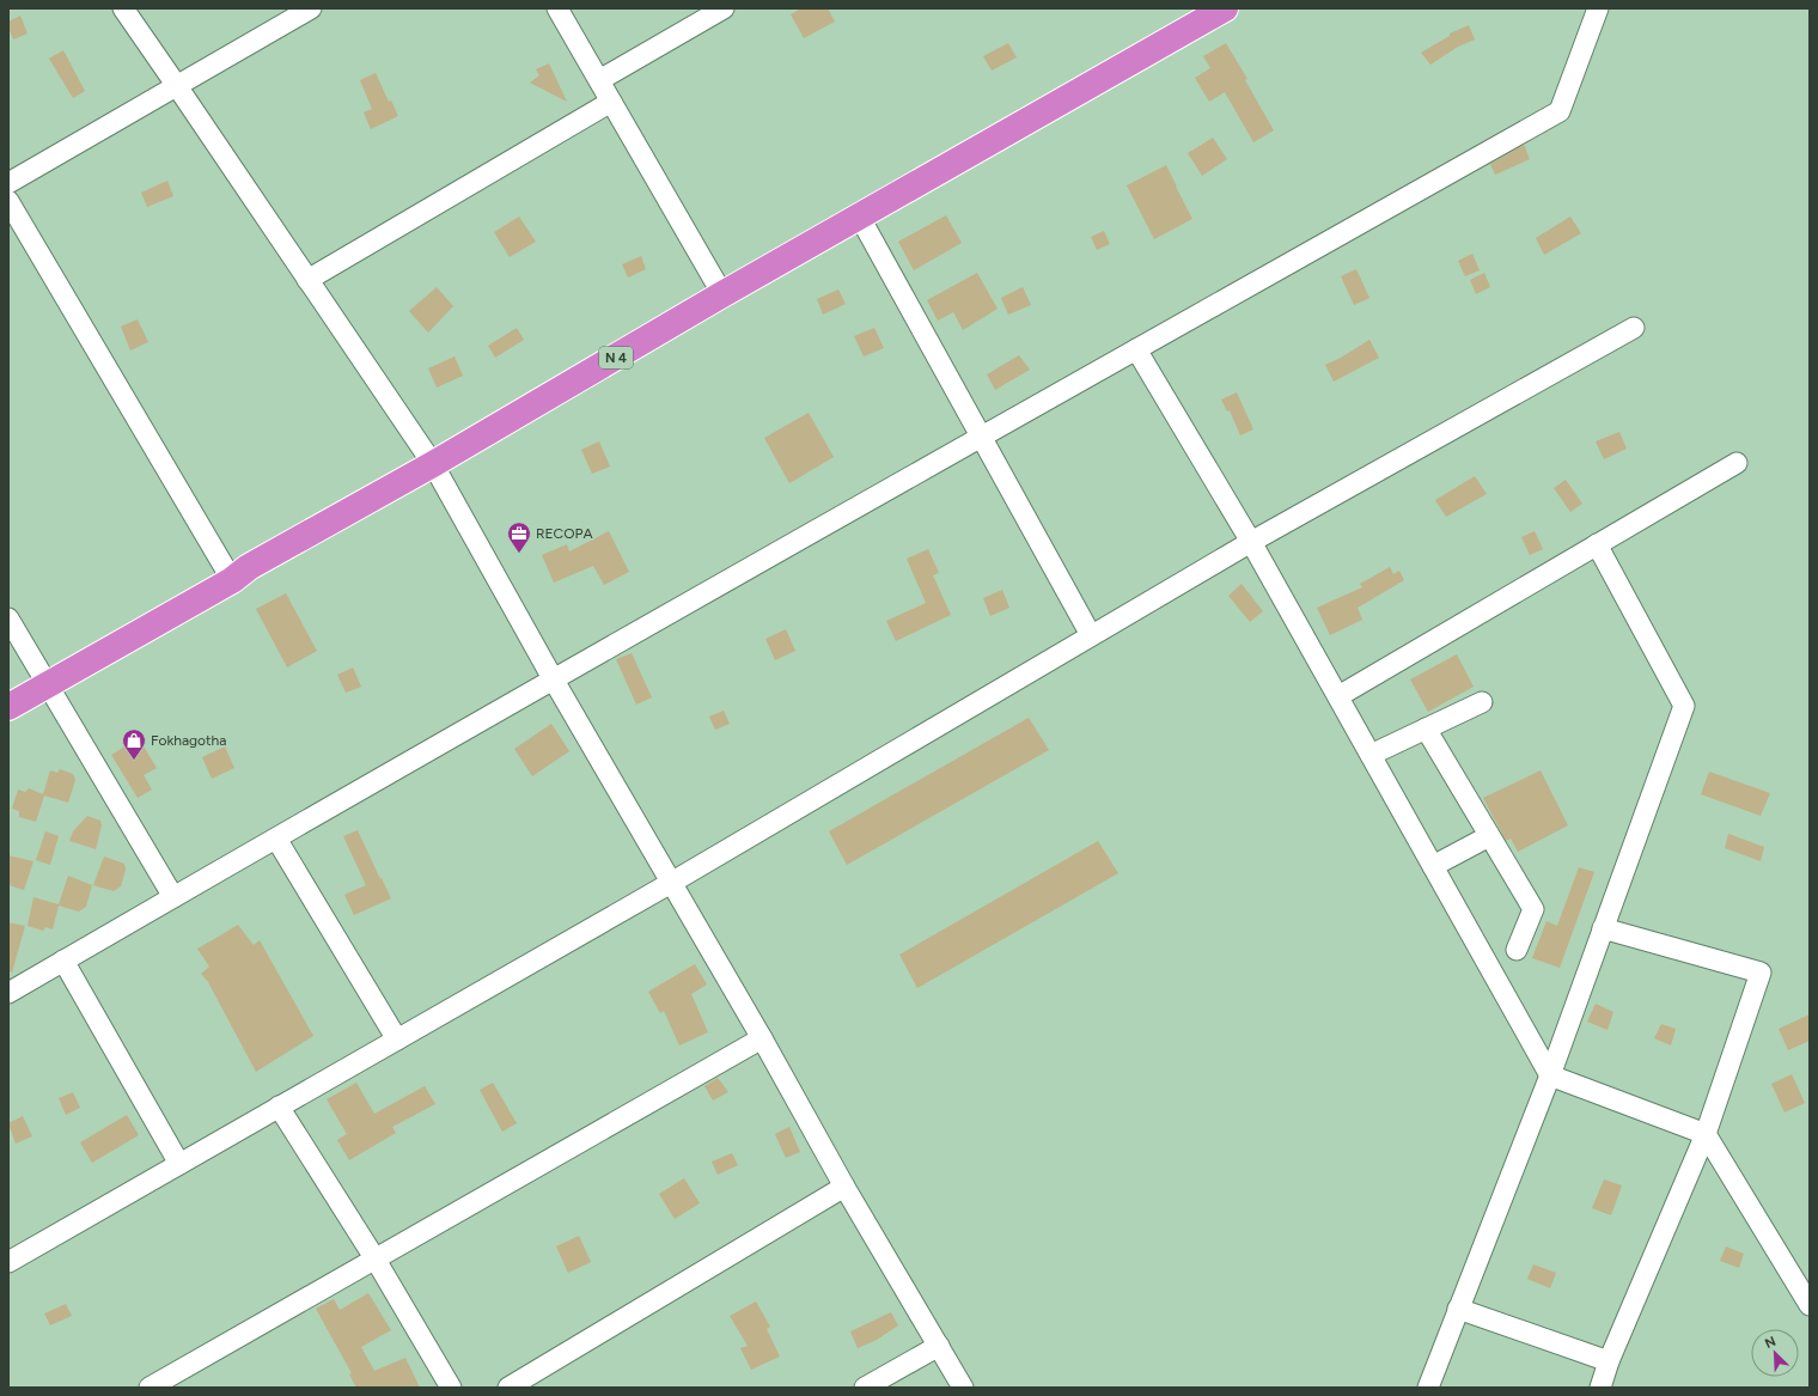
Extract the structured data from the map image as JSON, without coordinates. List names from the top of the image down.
{
  "streets": {
    "highway": ["N 4"]
  },
  "places": {
    "office": ["RECOPA"],
    "shop": ["Fokhagotha"]
  },
  "north": "top left"
}
